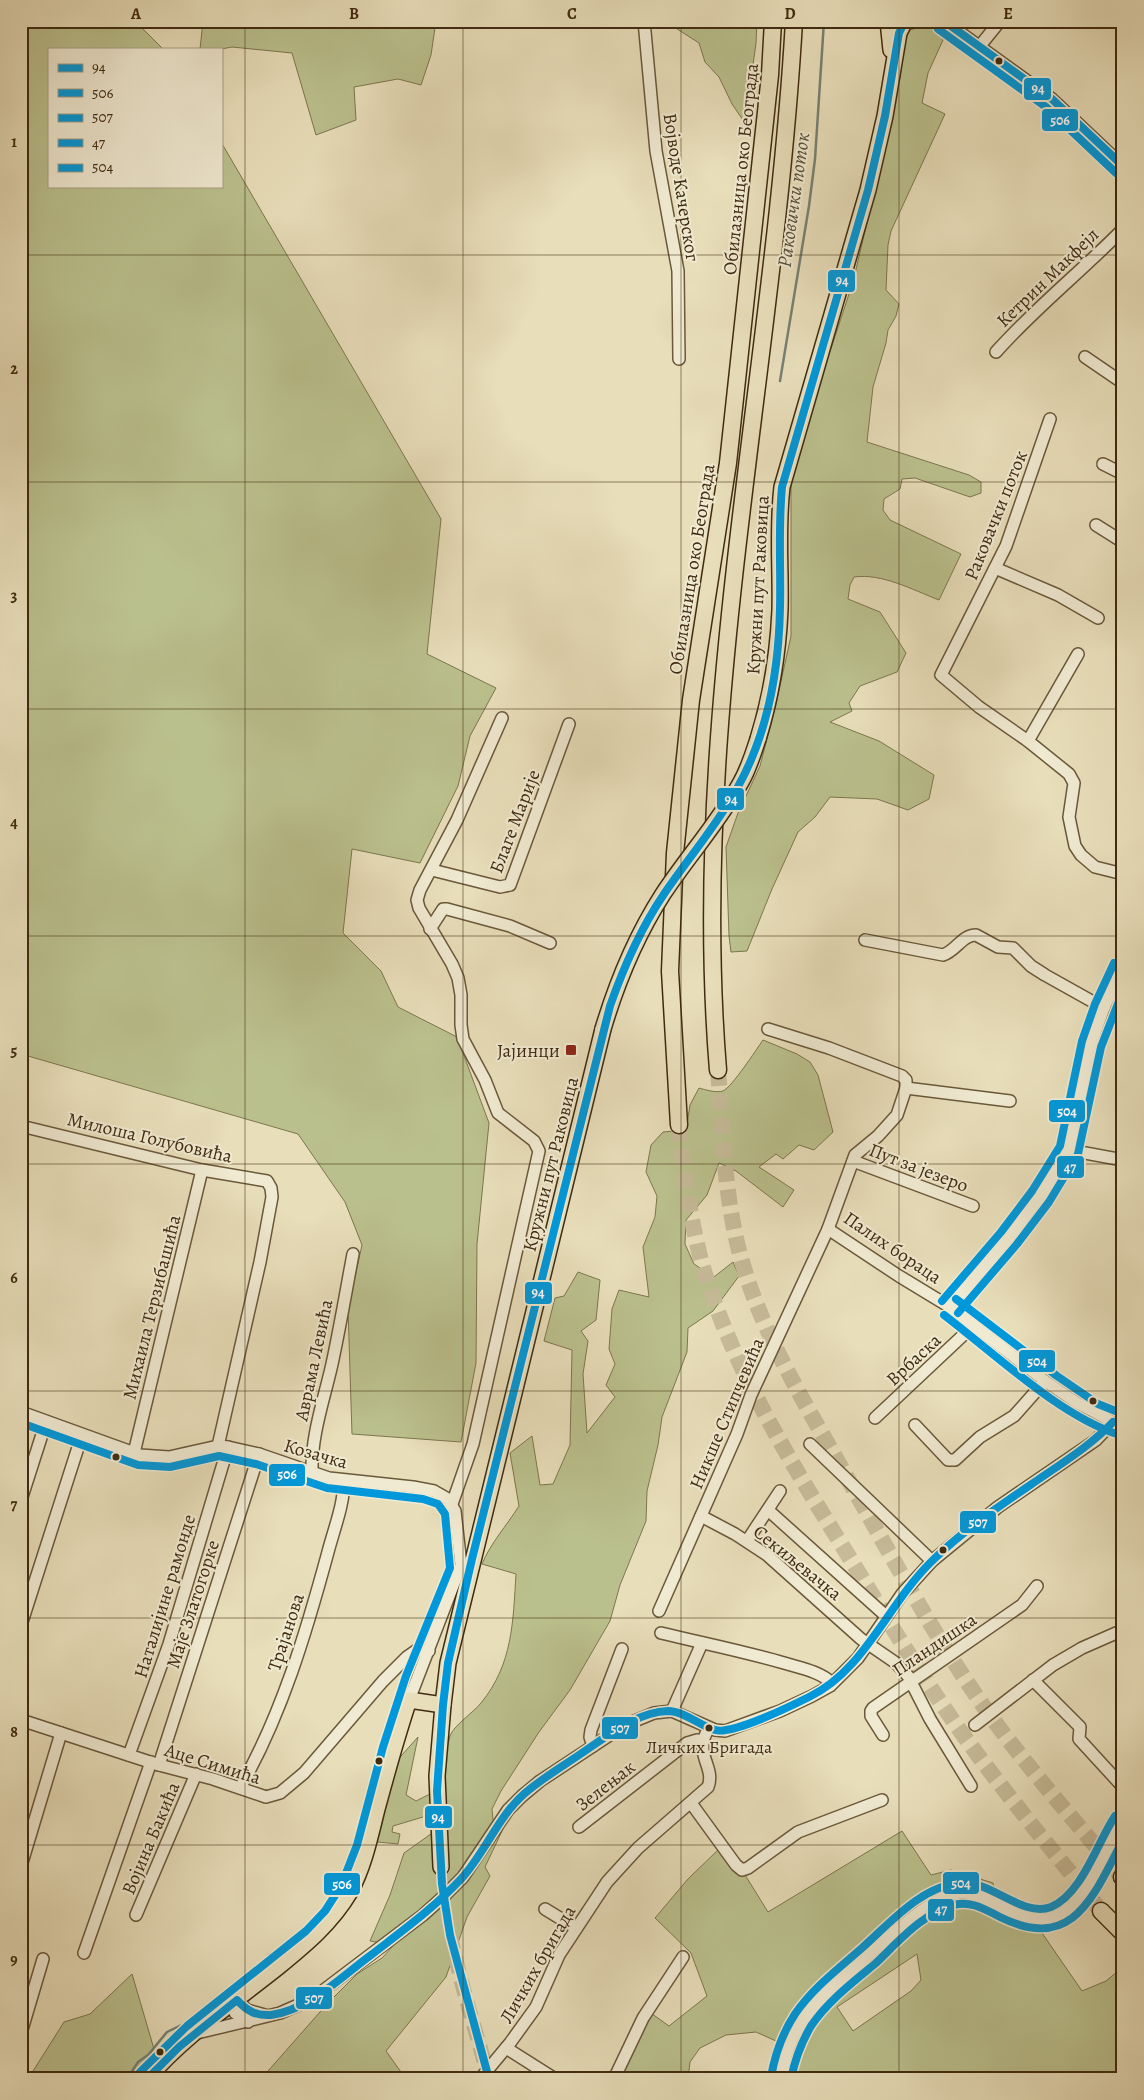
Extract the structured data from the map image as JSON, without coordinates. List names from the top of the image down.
{
  "streets": {
    "highway": ["Обилазница око Београда"],
    "main road": ["Кружни пут Раковица"],
    "street": [
      "Војводе Качерског",
      "Кетрин Макфејл",
      "Раковачки поток",
      "Благе Марије",
      "Милоша Голубовића",
      "Пут за језеро",
      "Палих бораца",
      "Михаила Терзибашића",
      "Врбаска",
      "Аврама Левића",
      "Никше Стипчевића",
      "Козачка",
      "Секиљевачка",
      "Наталијине рамонде",
      "Маје Златогорке",
      "Трајанова",
      "Пландишка",
      "Аце Симића",
      "Зелењак",
      "Војина Бакића",
      "Личких бригада"
    ]
  },
  "crossings": [
    ["Милоша Голубовића", "Михаила Терзибашића"],
    ["Милоша Голубовића", "Наталијине рамонде"],
    ["Пут за језеро", "Палих бораца"],
    ["Палих бораца", "Врбаска"],
    ["Палих бораца", "Никше Стипчевића"],
    ["Михаила Терзибашића", "Козачка"],
    ["Аврама Левића", "Козачка"],
    ["Никше Стипчевића", "Секиљевачка"],
    ["Козачка", "Наталијине рамонде"],
    ["Козачка", "Маје Златогорке"],
    ["Козачка", "Трајанова"],
    ["Секиљевачка", "Пландишка"],
    ["Наталијине рамонде", "Аце Симића"],
    ["Маје Златогорке", "Аце Симића"],
    ["Трајанова", "Аце Симића"],
    ["Аце Симића", "Војина Бакића"],
    ["Зелењак", "Личких бригада"]
  ],
  "water": ["Раковички поток"],
  "places": {
    "transit": ["Јајинци"],
    "other": ["Личких Бригада"]
  },
  "lines": [
    "transit line 94",
    "transit line 506",
    "transit line 504",
    "transit line 47",
    "transit line 507"
  ],
  "legend": [
    "94",
    "506",
    "507",
    "47",
    "504"
  ],
  "grid": {
    "columns": [
      "A",
      "B",
      "C",
      "D",
      "E"
    ],
    "rows": [
      "1",
      "2",
      "3",
      "4",
      "5",
      "6",
      "7",
      "8",
      "9"
    ]
  }
}
